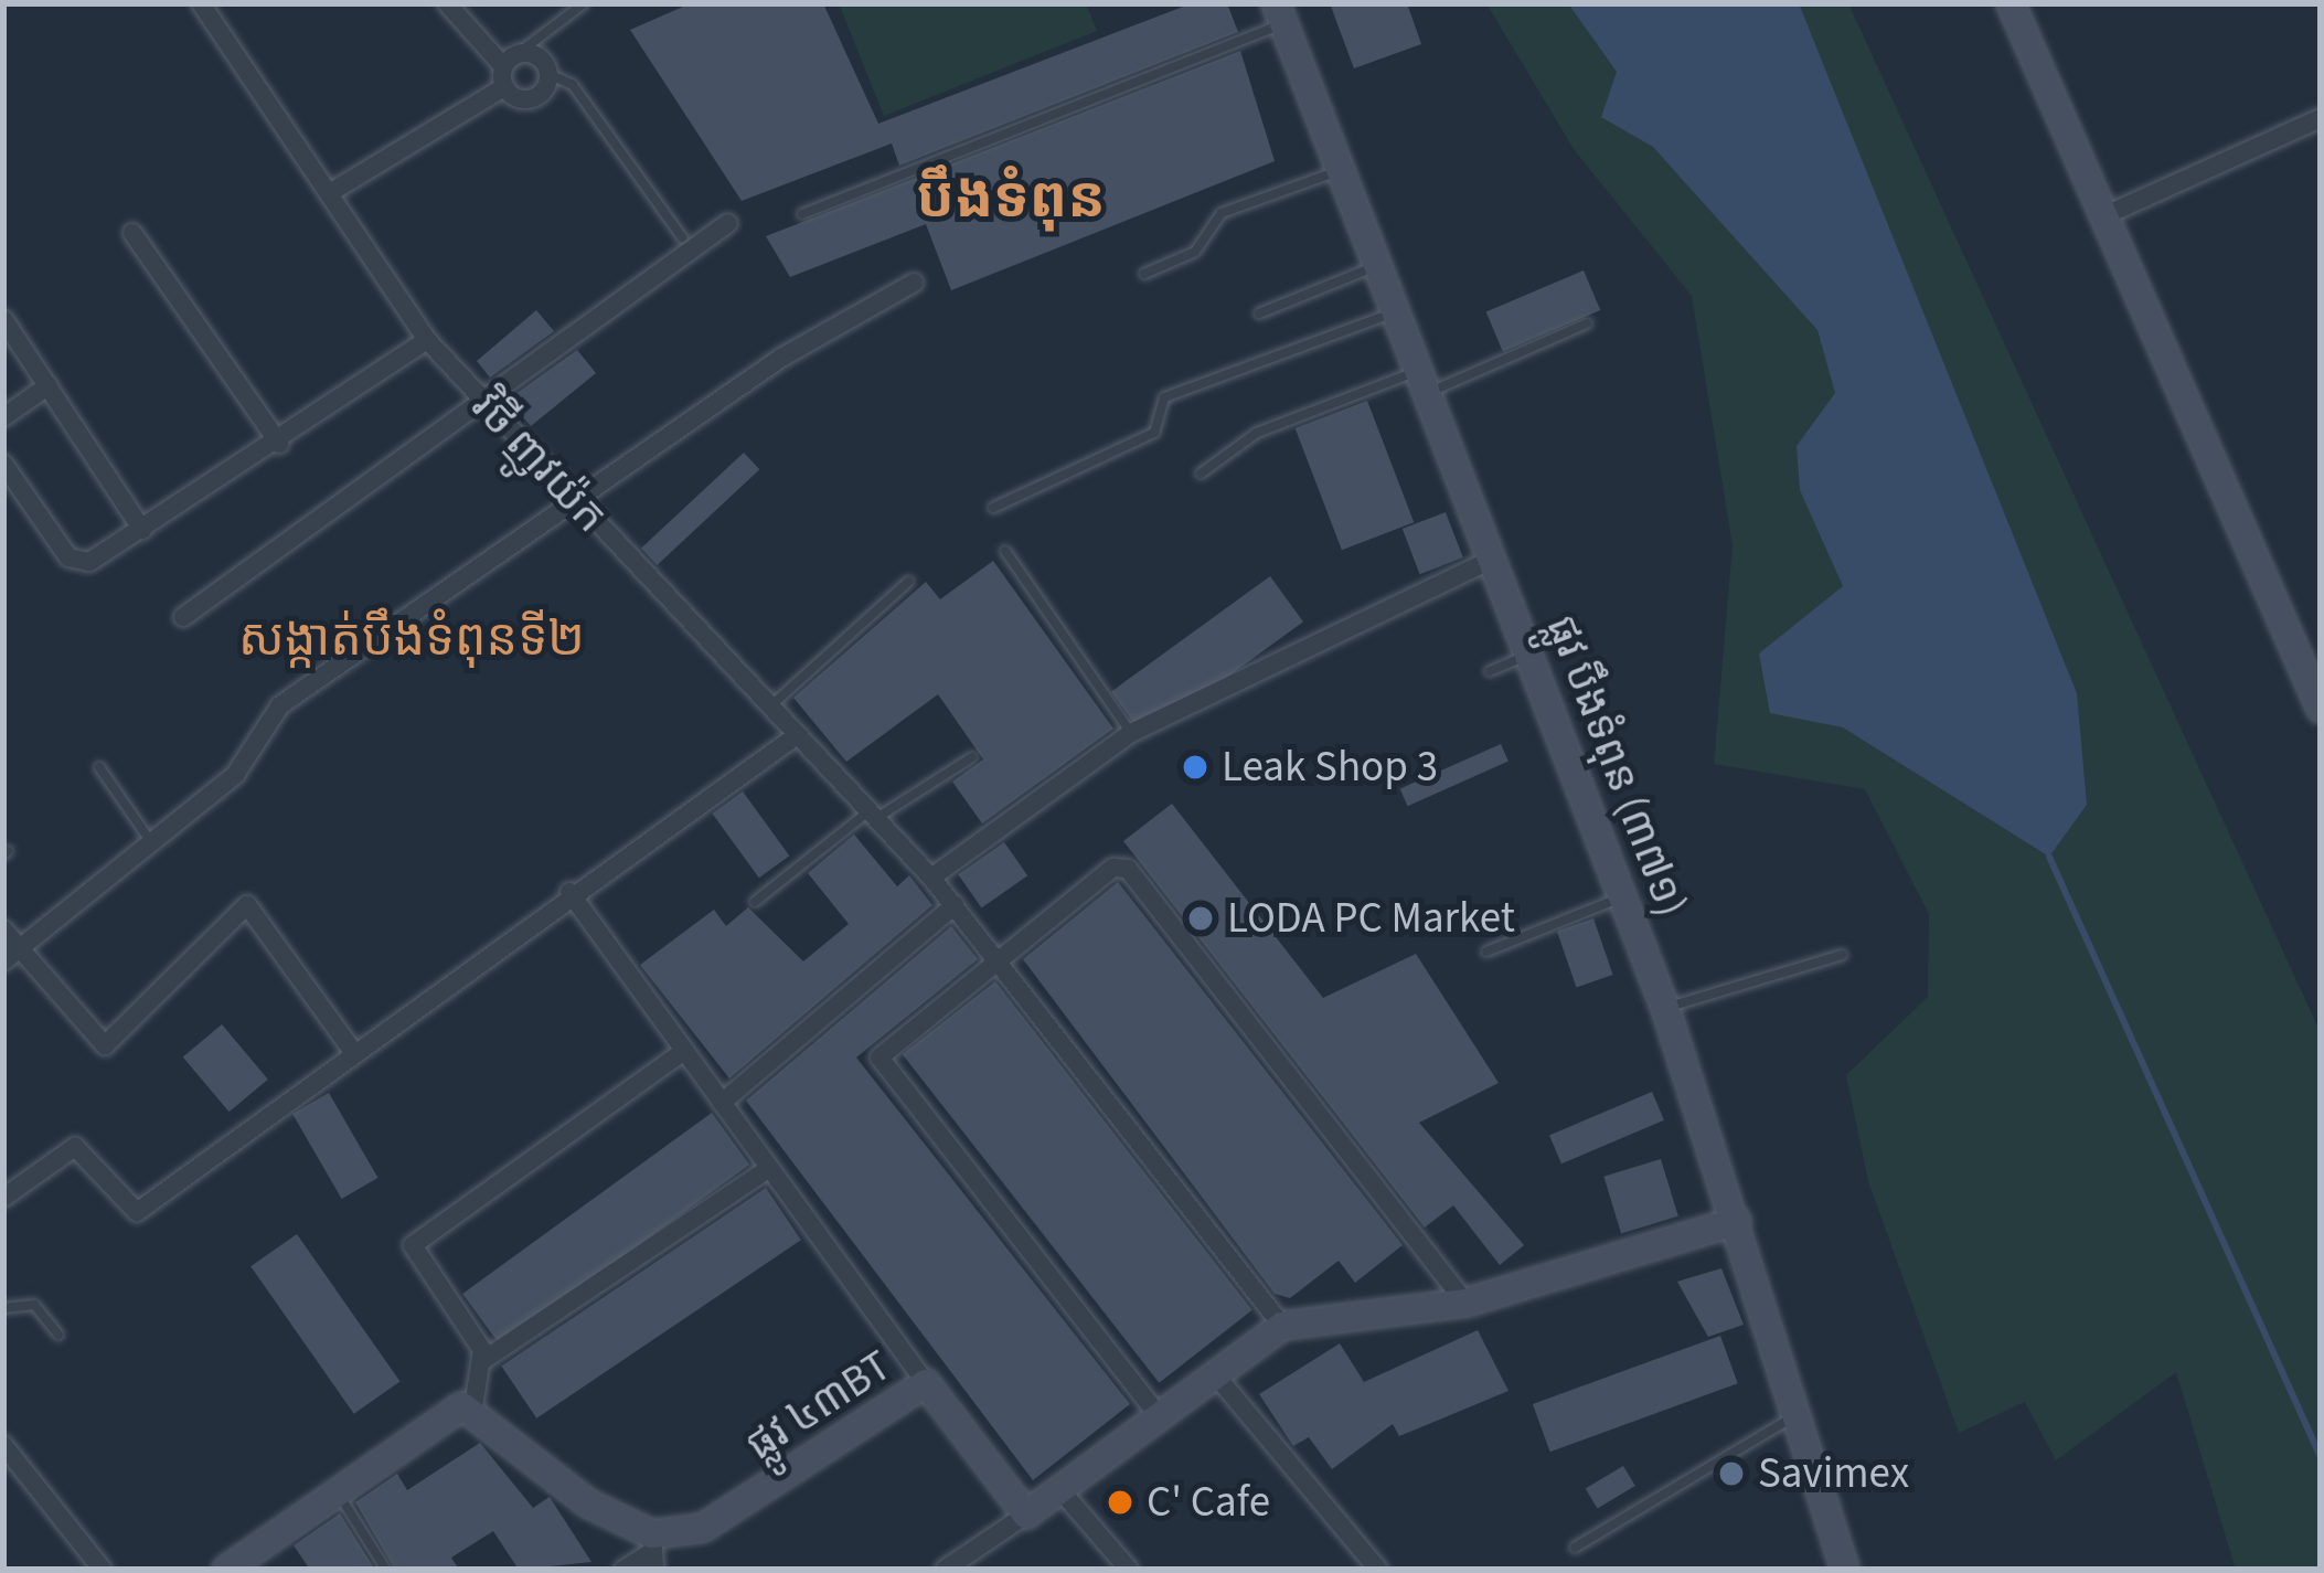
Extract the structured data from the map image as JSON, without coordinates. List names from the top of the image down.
{
  "streets": {
    "street": ["វិថី ញូវយ៉ក", "ផ្លូវ បឹងទំពុន (៣៧១)", "ផ្លូវ ៤៣BT"]
  },
  "districts": ["បឹងទំពុន", "សង្កាត់បឹងទំពុនទី២"],
  "places": [
    "Leak Shop 3",
    "LODA PC Market",
    "Savimex",
    "C' Cafe"
  ]
}
